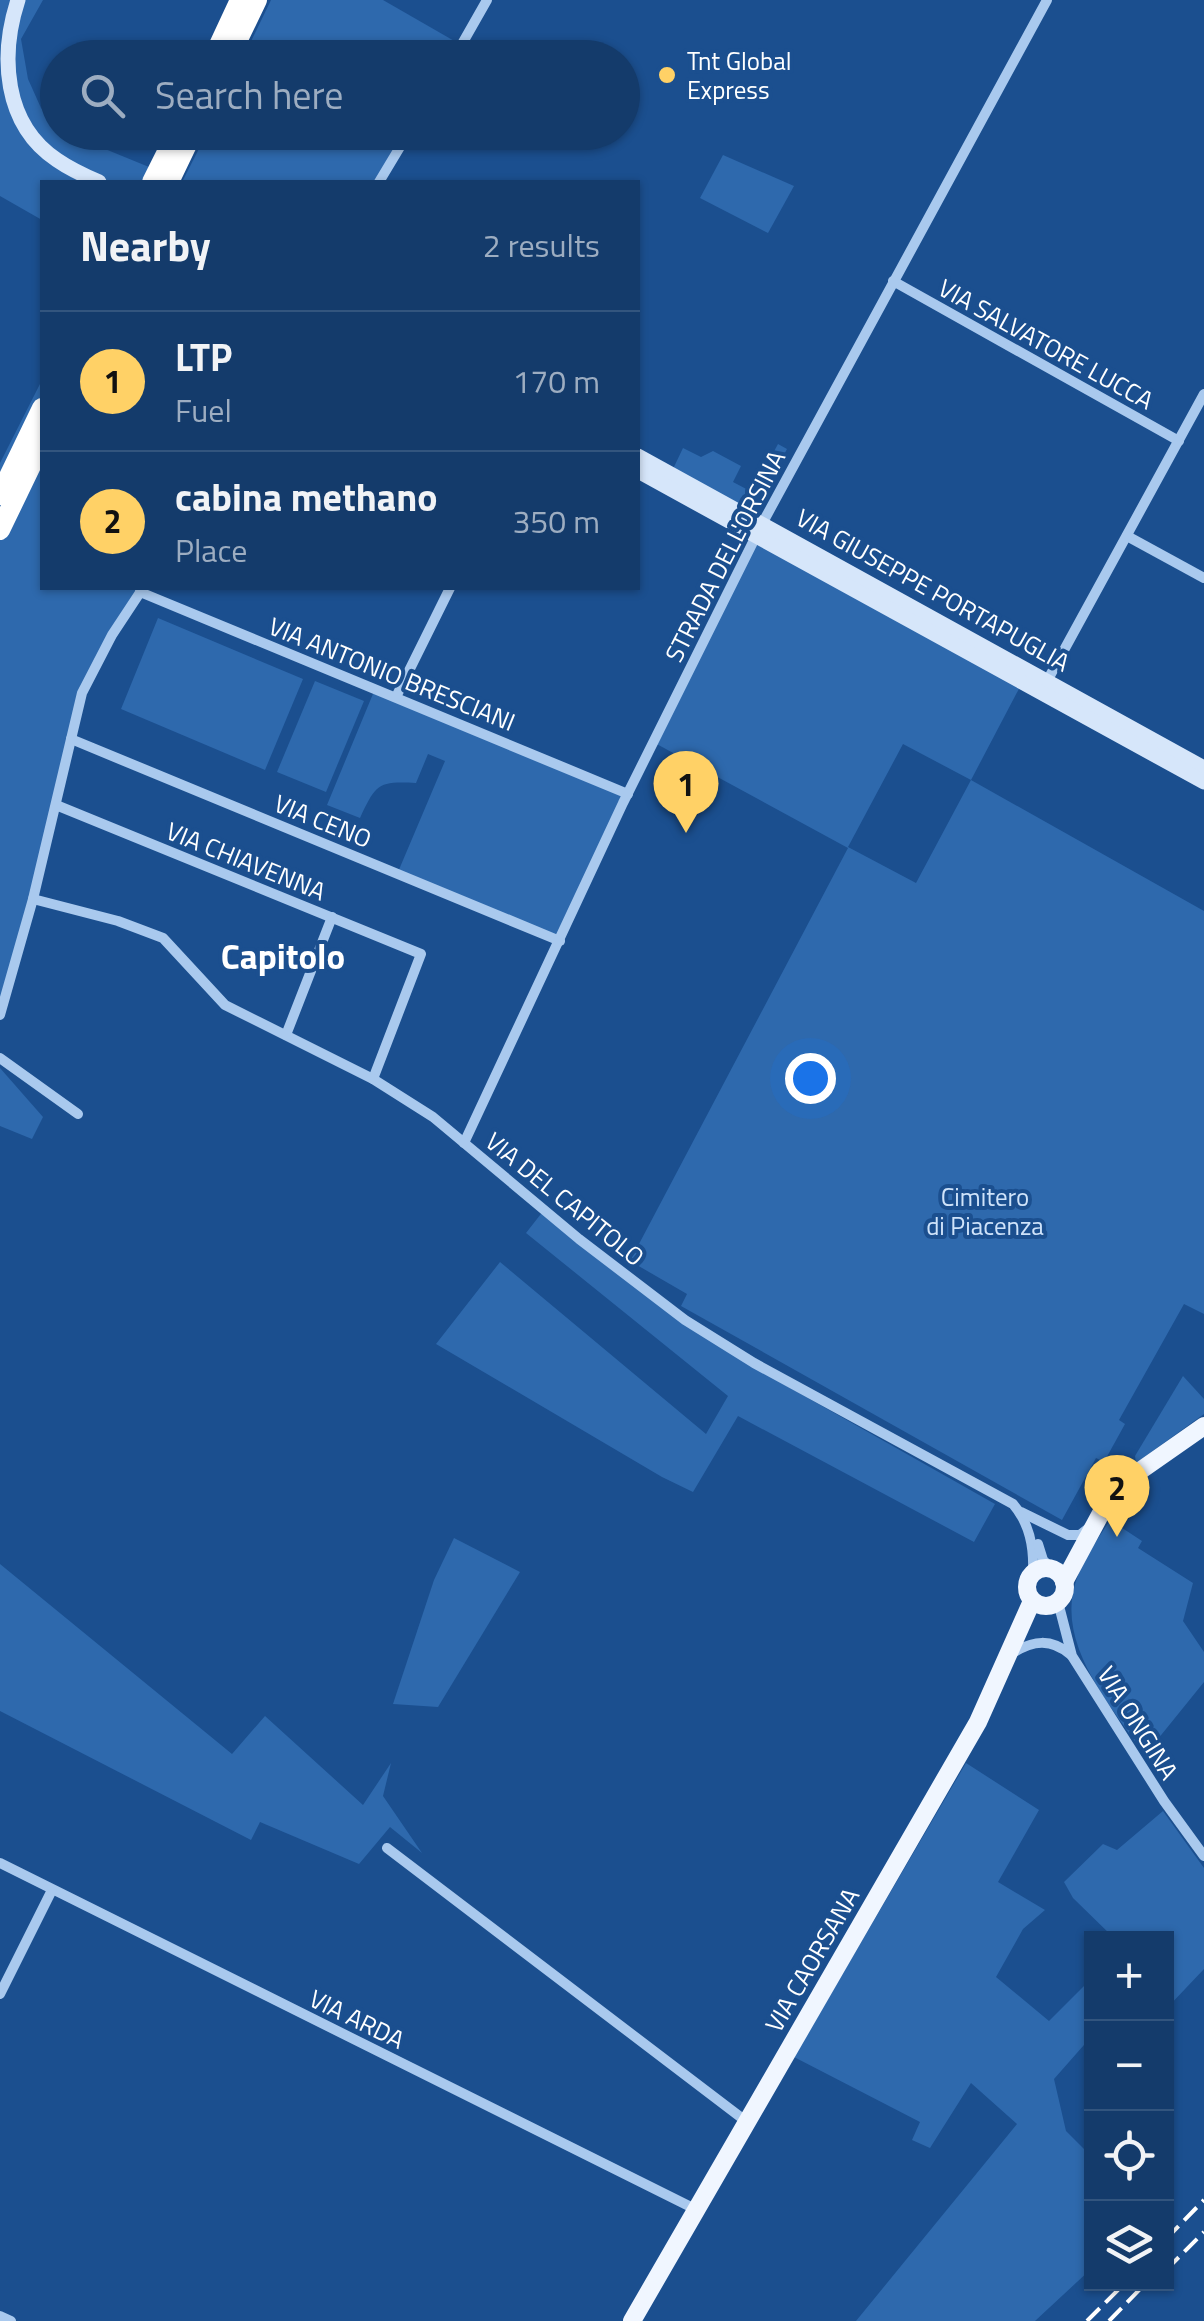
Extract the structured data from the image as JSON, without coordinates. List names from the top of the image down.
{
  "streets": {
    "main road": ["VIA GIUSEPPE PORTAPUGLIA", "VIA CAORSANA"],
    "street": [
      "VIA SALVATORE LUCCA",
      "STRADA DELL'ORSINA",
      "VIA ANTONIO BRESCIANI",
      "VIA CENO",
      "VIA CHIAVENNA",
      "VIA DEL CAPITOLO",
      "VIA ONGINA",
      "VIA ARDA"
    ]
  },
  "crossings": [
    ["VIA SALVATORE LUCCA", "STRADA DELL'ORSINA"],
    ["STRADA DELL'ORSINA", "VIA GIUSEPPE PORTAPUGLIA"],
    ["STRADA DELL'ORSINA", "VIA ANTONIO BRESCIANI"],
    ["STRADA DELL'ORSINA", "VIA CENO"],
    ["STRADA DELL'ORSINA", "VIA DEL CAPITOLO"],
    ["VIA CHIAVENNA", "VIA DEL CAPITOLO"],
    ["VIA CAORSANA", "VIA ARDA"]
  ],
  "districts": ["Capitolo"],
  "parks": ["Cimitero di Piacenza"],
  "places": ["Tnt Global Express"],
  "page": {
    "search": "Search here",
    "heading": ["Nearby", "2 results"],
    "list": [
      {
        "mark": "1",
        "name": "LTP",
        "note": "Fuel",
        "value": "170 m"
      },
      {
        "mark": "2",
        "name": "cabina methano",
        "note": "Place",
        "value": "350 m"
      }
    ],
    "pins": ["1", "2"],
    "map_buttons": ["+", "−"]
  }
}
